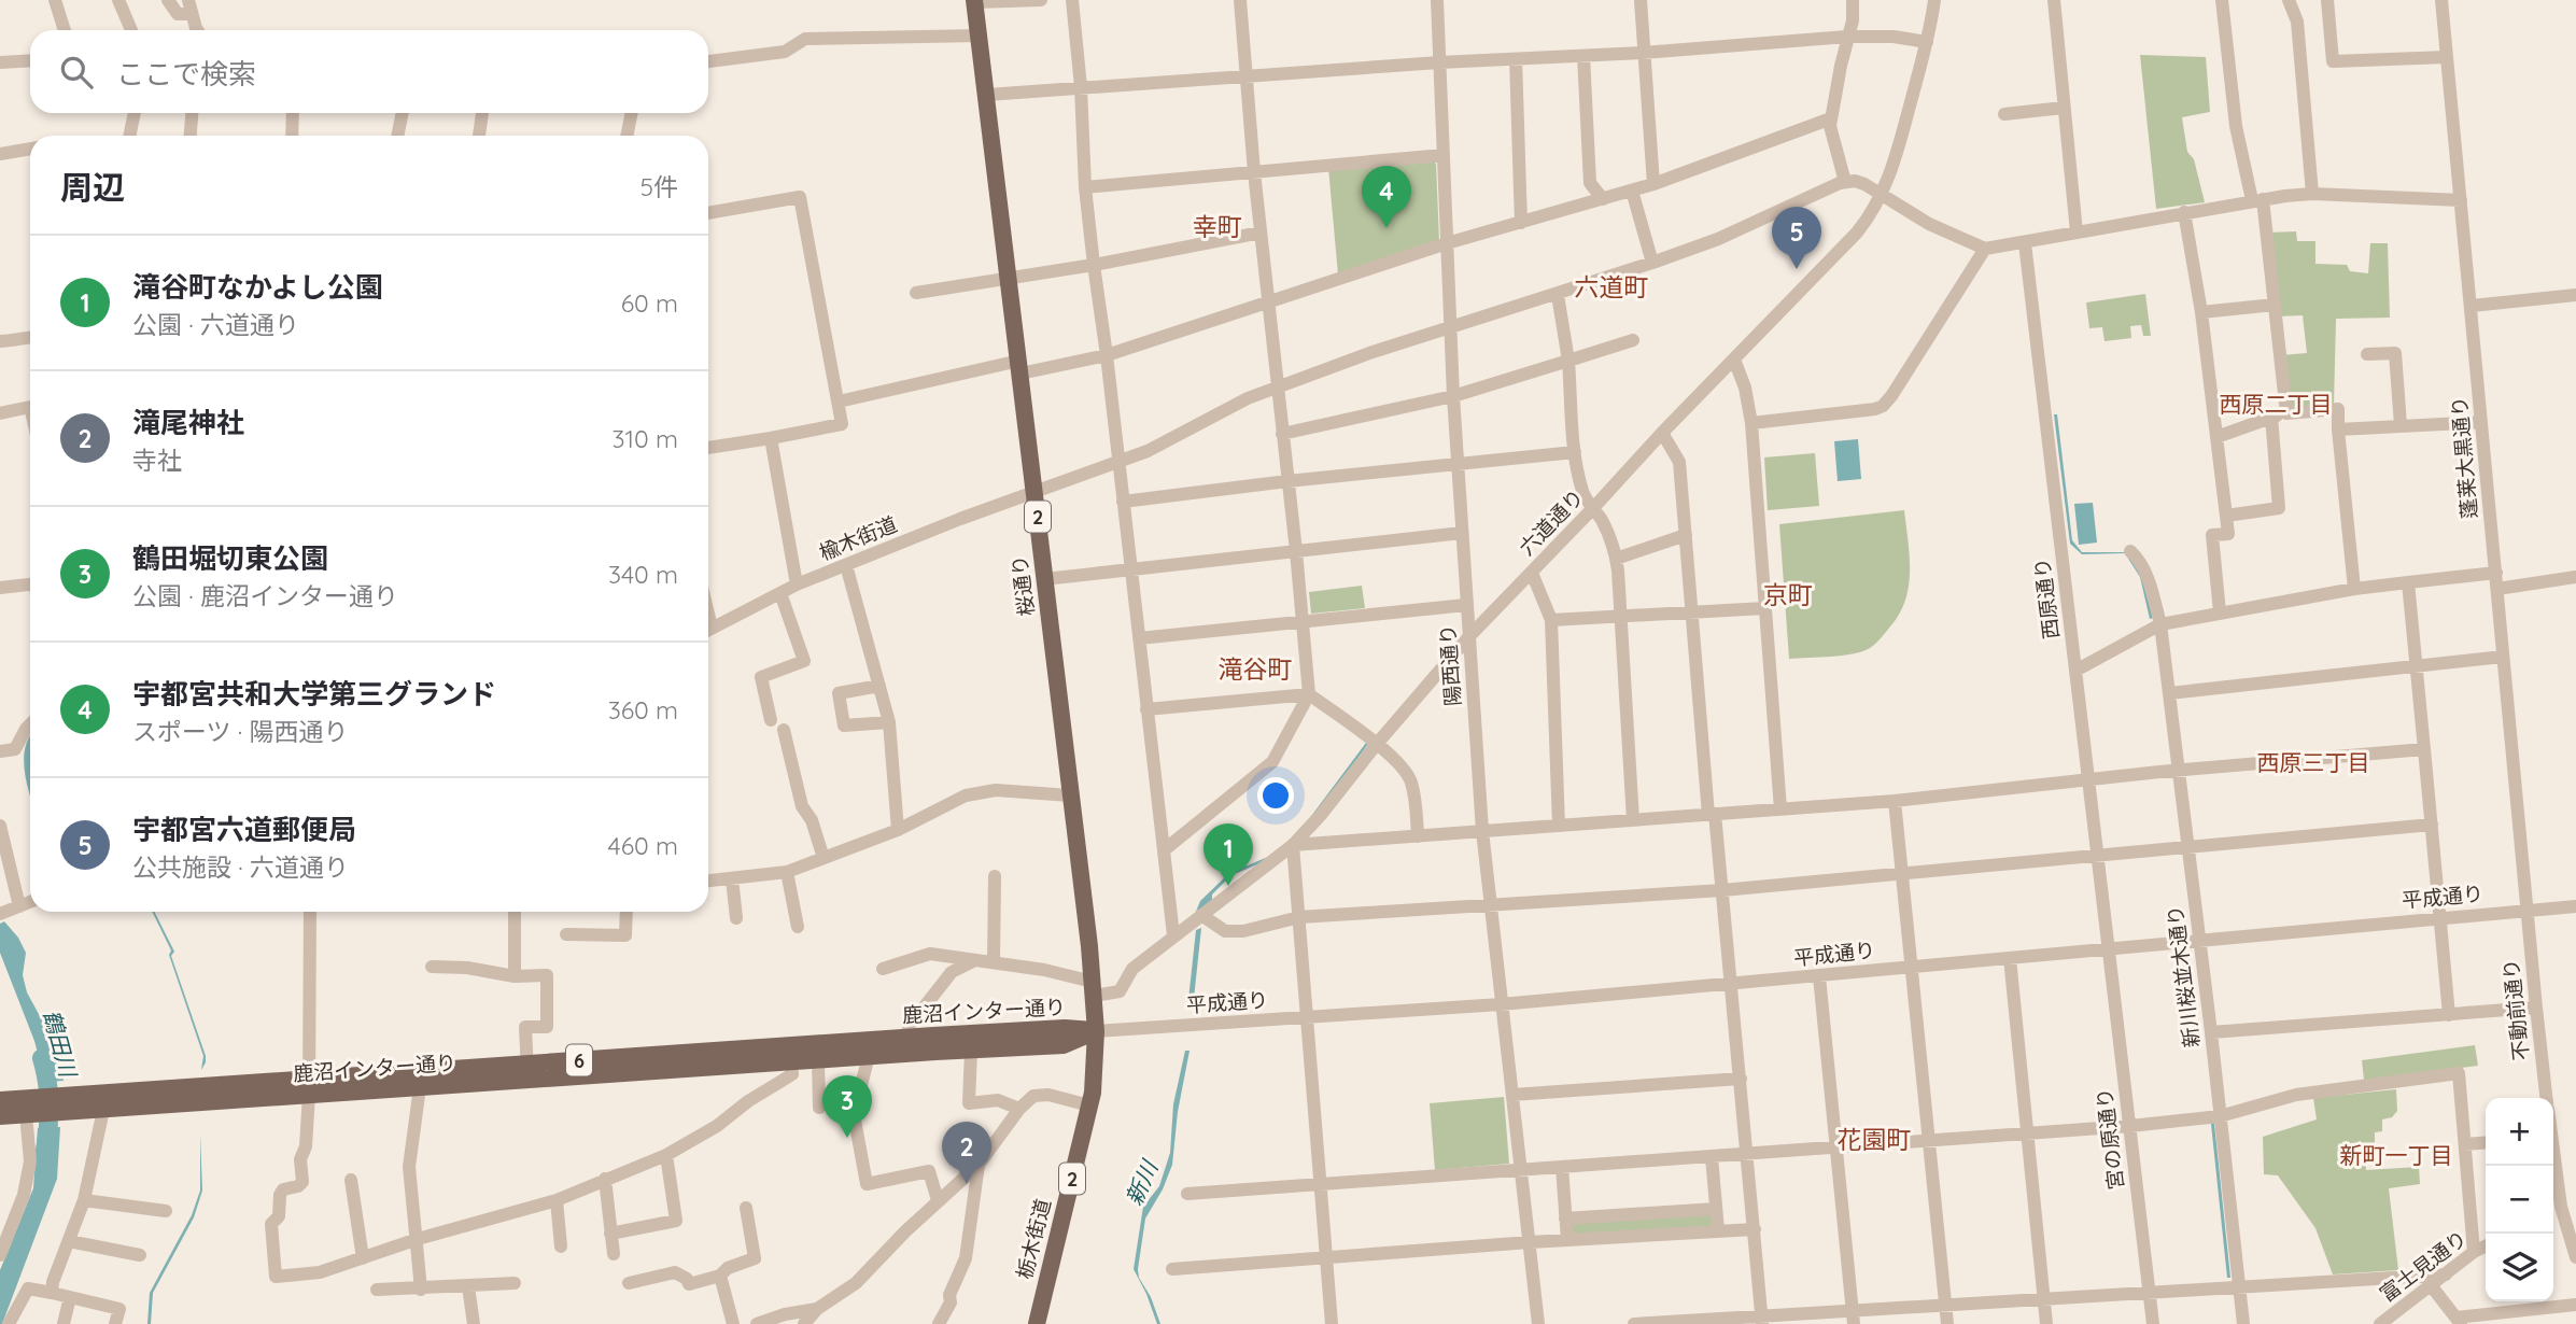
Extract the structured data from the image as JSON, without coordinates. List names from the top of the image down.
{
  "streets": {
    "main road": [
      "2",
      "桜通り",
      "鹿沼インター通り",
      "6",
      "栃木街道"
    ],
    "street": [
      "蓬莱大黒通り",
      "六道通り",
      "楡木街道",
      "西原通り",
      "陽西通り",
      "平成通り",
      "新川桜並木通り",
      "不動前通り",
      "宮の原通り",
      "富士見通り"
    ]
  },
  "crossings": [
    ["蓬莱大黒通り", "平成通り"],
    ["蓬莱大黒通り", "不動前通り"],
    ["六道通り", "桜通り"],
    ["六道通り", "陽西通り"],
    ["楡木街道", "桜通り"],
    ["楡木街道", "陽西通り"],
    ["桜通り", "平成通り"],
    ["桜通り", "鹿沼インター通り"],
    ["桜通り", "栃木街道"],
    ["西原通り", "平成通り"],
    ["西原通り", "宮の原通り"],
    ["陽西通り", "平成通り"],
    ["平成通り", "新川桜並木通り"],
    ["平成通り", "不動前通り"],
    ["平成通り", "鹿沼インター通り"],
    ["平成通り", "宮の原通り"],
    ["平成通り", "栃木街道"],
    ["鹿沼インター通り", "栃木街道"]
  ],
  "districts": [
    "幸町",
    "六道町",
    "西原二丁目",
    "京町",
    "滝谷町",
    "西原三丁目",
    "花園町",
    "新町一丁目"
  ],
  "water": ["鶴田川", "新川"],
  "page": {
    "search": "ここで検索",
    "heading": ["周辺", "5件"],
    "pins": [
      "4",
      "5",
      "1",
      "3",
      "2"
    ],
    "list": [
      {
        "mark": "1",
        "name": "滝谷町なかよし公園",
        "note": "公園 · 六道通り",
        "value": "60 m"
      },
      {
        "mark": "2",
        "name": "滝尾神社",
        "note": "寺社",
        "value": "310 m"
      },
      {
        "mark": "3",
        "name": "鶴田堀切東公園",
        "note": "公園 · 鹿沼インター通り",
        "value": "340 m"
      },
      {
        "mark": "4",
        "name": "宇都宮共和大学第三グランド",
        "note": "スポーツ · 陽西通り",
        "value": "360 m"
      },
      {
        "mark": "5",
        "name": "宇都宮六道郵便局",
        "note": "公共施設 · 六道通り",
        "value": "460 m"
      }
    ],
    "map_buttons": ["+", "−"]
  }
}
